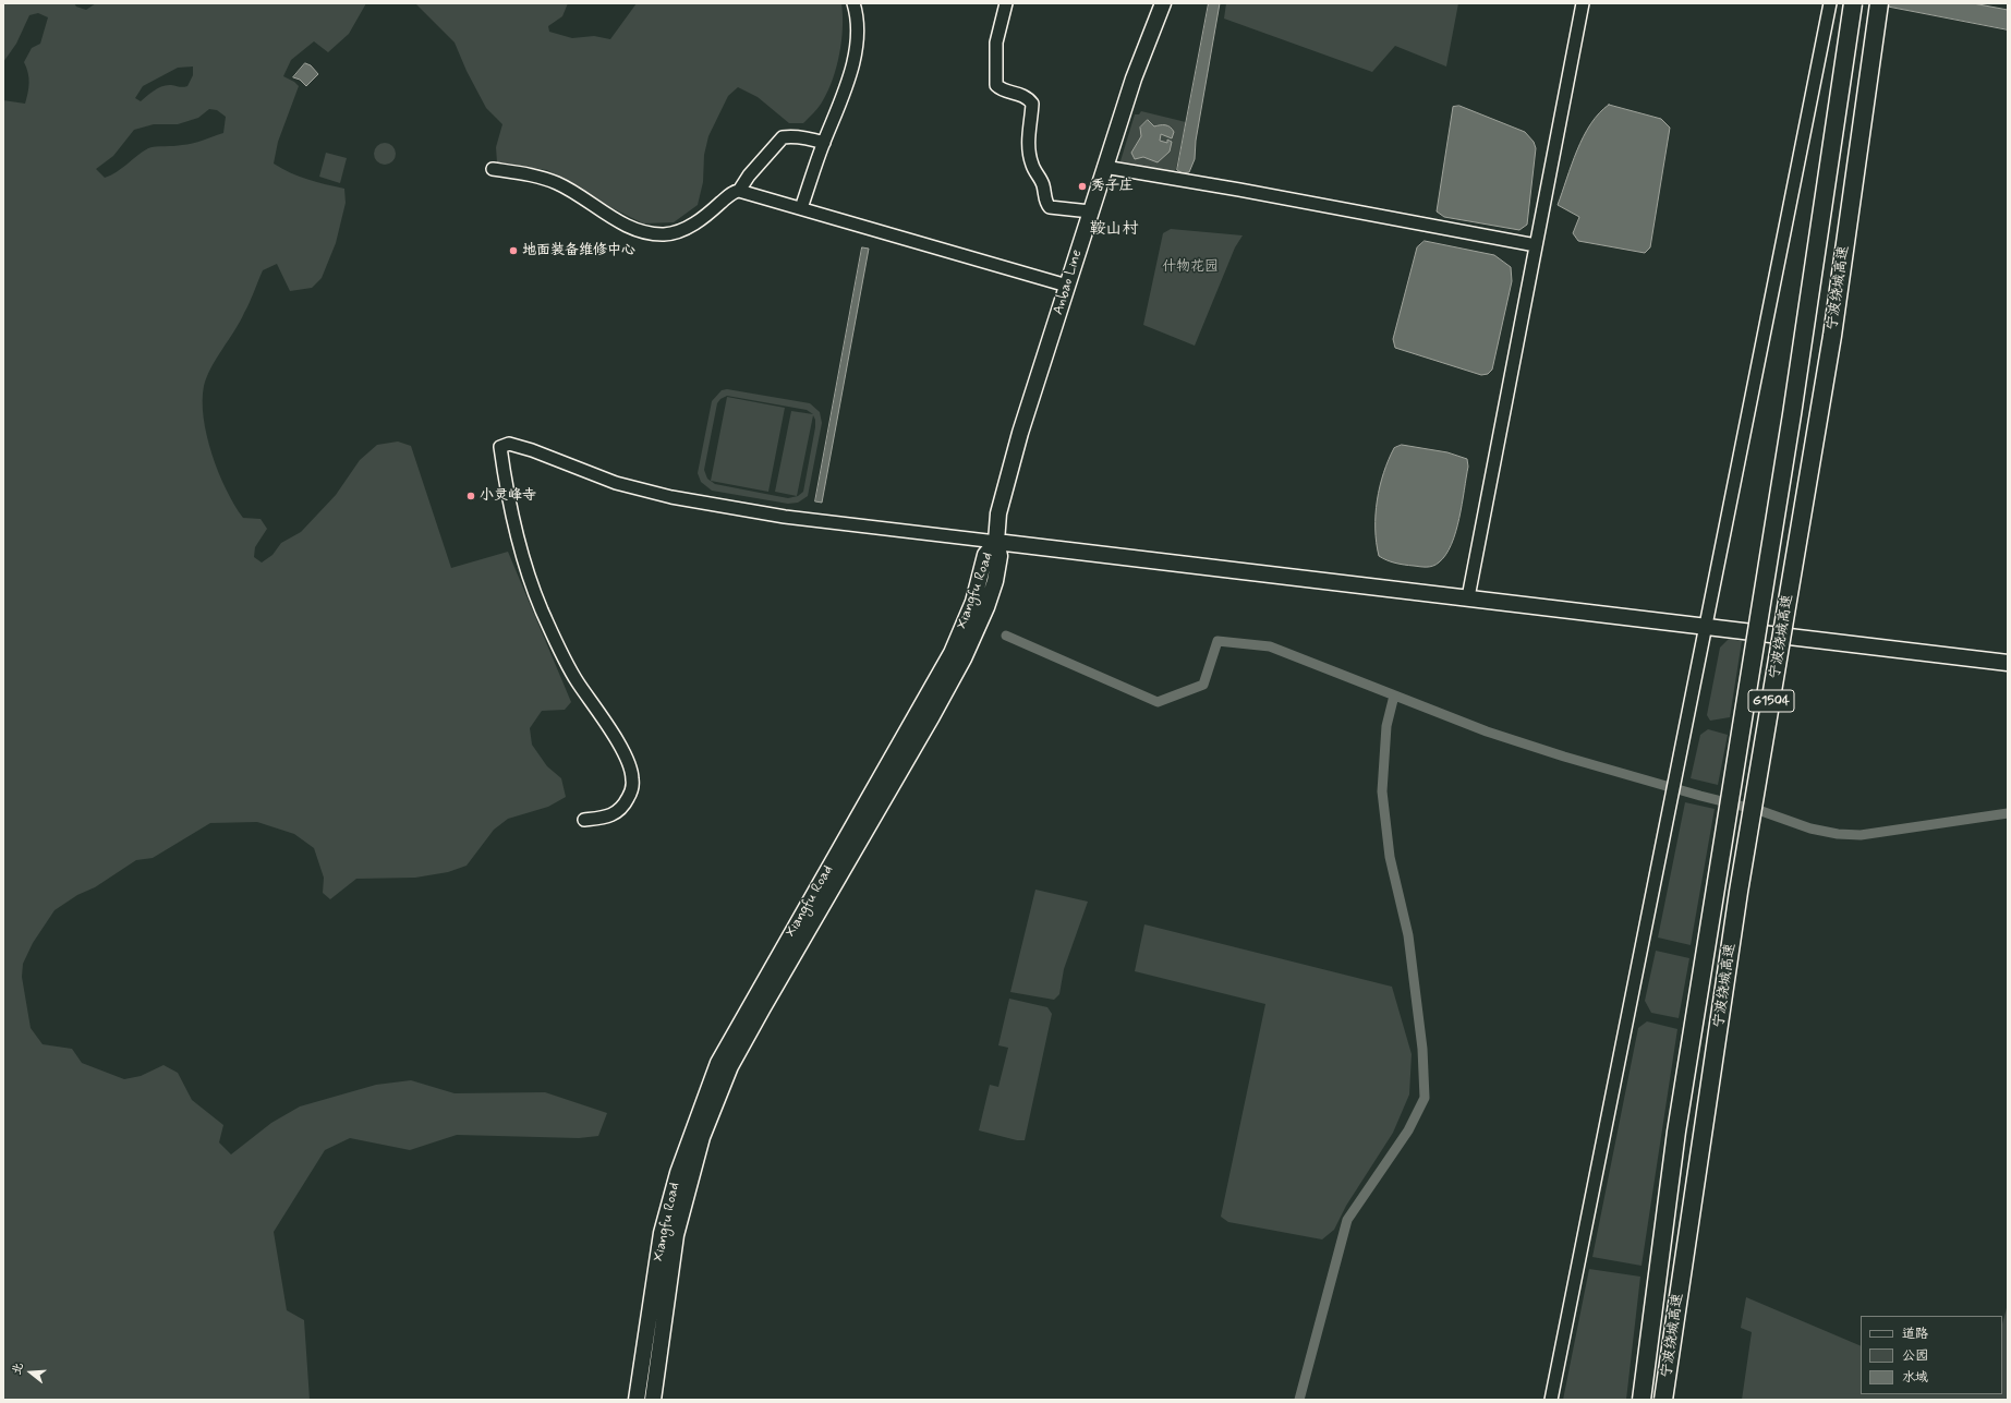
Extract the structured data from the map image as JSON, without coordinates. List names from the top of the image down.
{
  "streets": {
    "highway": ["宁波绕城高速", "G1504"],
    "main road": ["Anbao Line", "Xiangfu Road"]
  },
  "crossings": [
    ["Anbao Line", "Xiangfu Road"]
  ],
  "districts": ["鞍山村"],
  "parks": ["什物花园"],
  "places": ["秀子庄", "地面装备维修中心", "小灵峰寺"],
  "legend": ["道路", "公园", "水域"],
  "north": "left"
}
